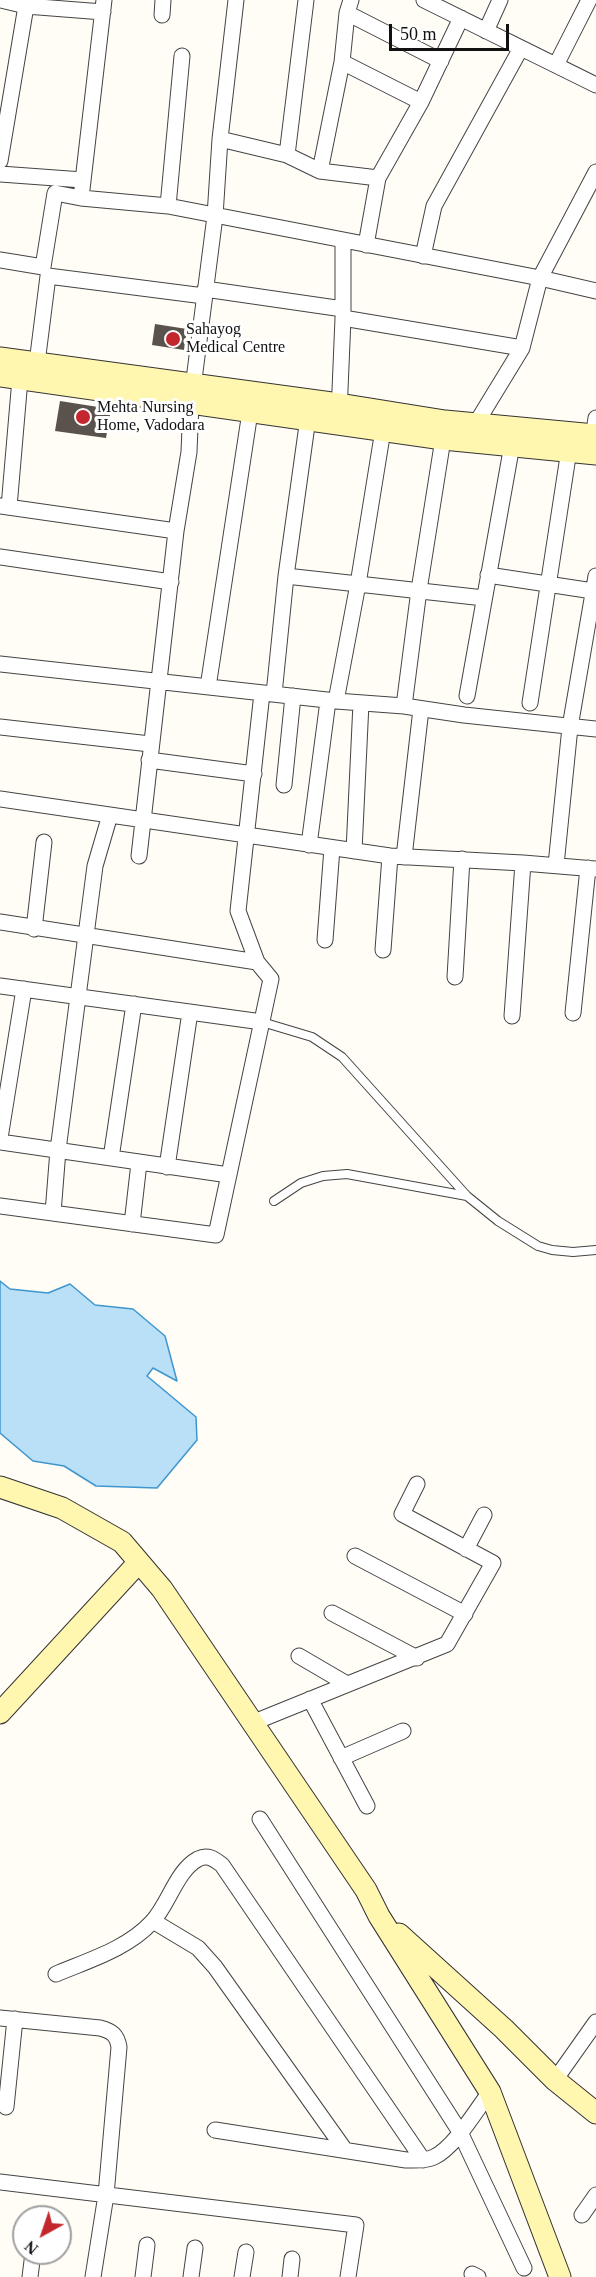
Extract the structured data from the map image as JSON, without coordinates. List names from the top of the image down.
{
  "places": ["Sahayog Medical Centre", "Mehta Nursing Home, Vadodara"],
  "scale_bar": "50 m",
  "north": "bottom left"
}
